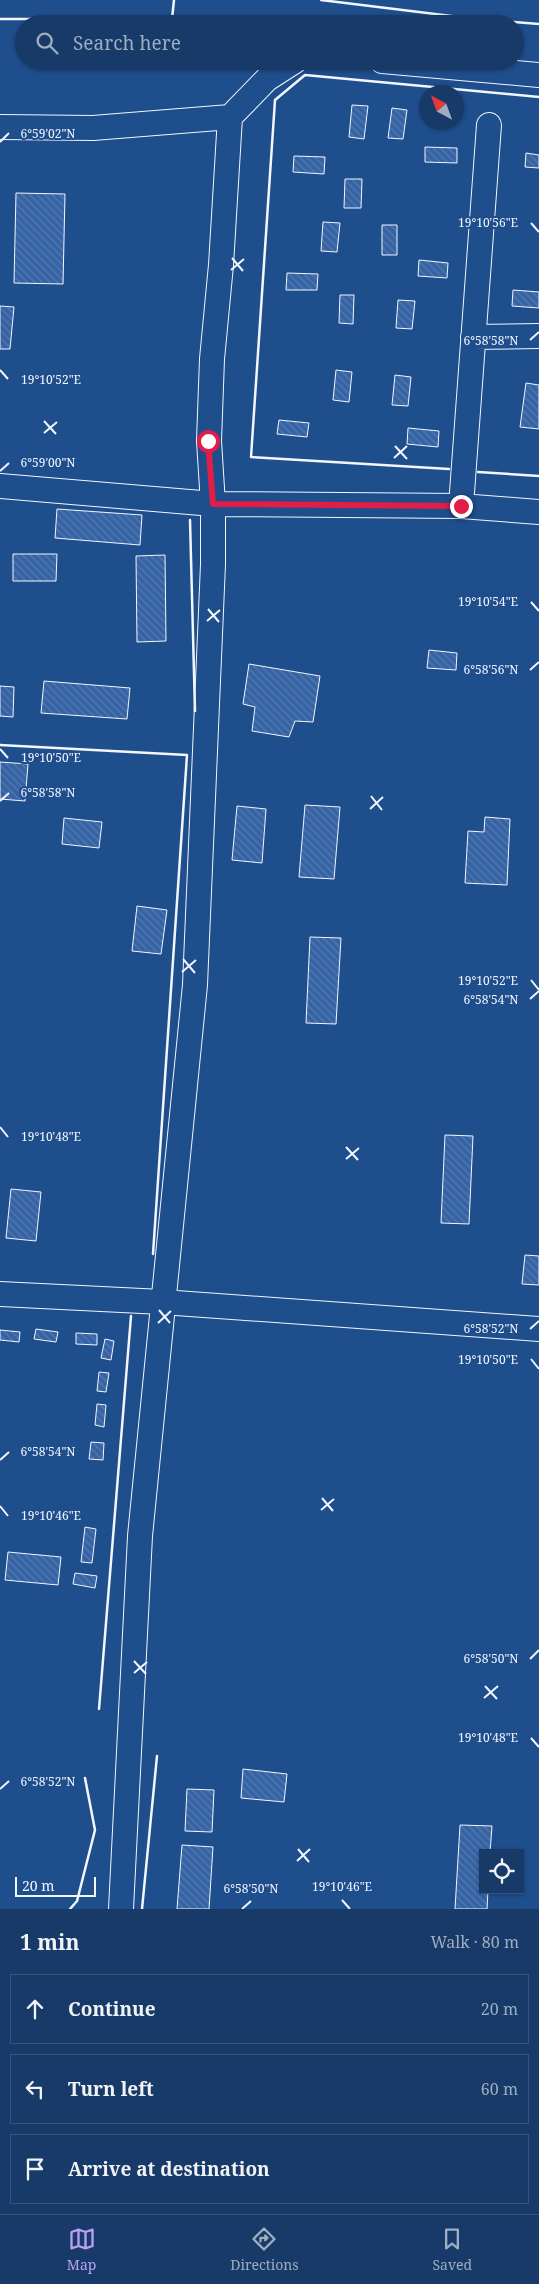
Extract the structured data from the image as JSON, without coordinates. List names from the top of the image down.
{
  "scale_bar": "20 m",
  "north": "top left",
  "page": {
    "search": "Search here",
    "scale": "20 m",
    "heading": ["1 min", "Walk · 80 m"],
    "list": [
      ["Continue", "20 m"],
      ["Turn left", "60 m"],
      "Arrive at destination"
    ],
    "nav": ["Map", "Directions", "Saved"]
  },
  "coordinates": [
    "6°59'02\"N",
    "19°10'56\"E",
    "6°58'58\"N",
    "19°10'52\"E",
    "6°59'00\"N",
    "19°10'54\"E",
    "6°58'56\"N",
    "19°10'50\"E",
    "6°58'54\"N",
    "19°10'48\"E",
    "6°58'52\"N",
    "19°10'46\"E",
    "6°58'50\"N"
  ]
}
